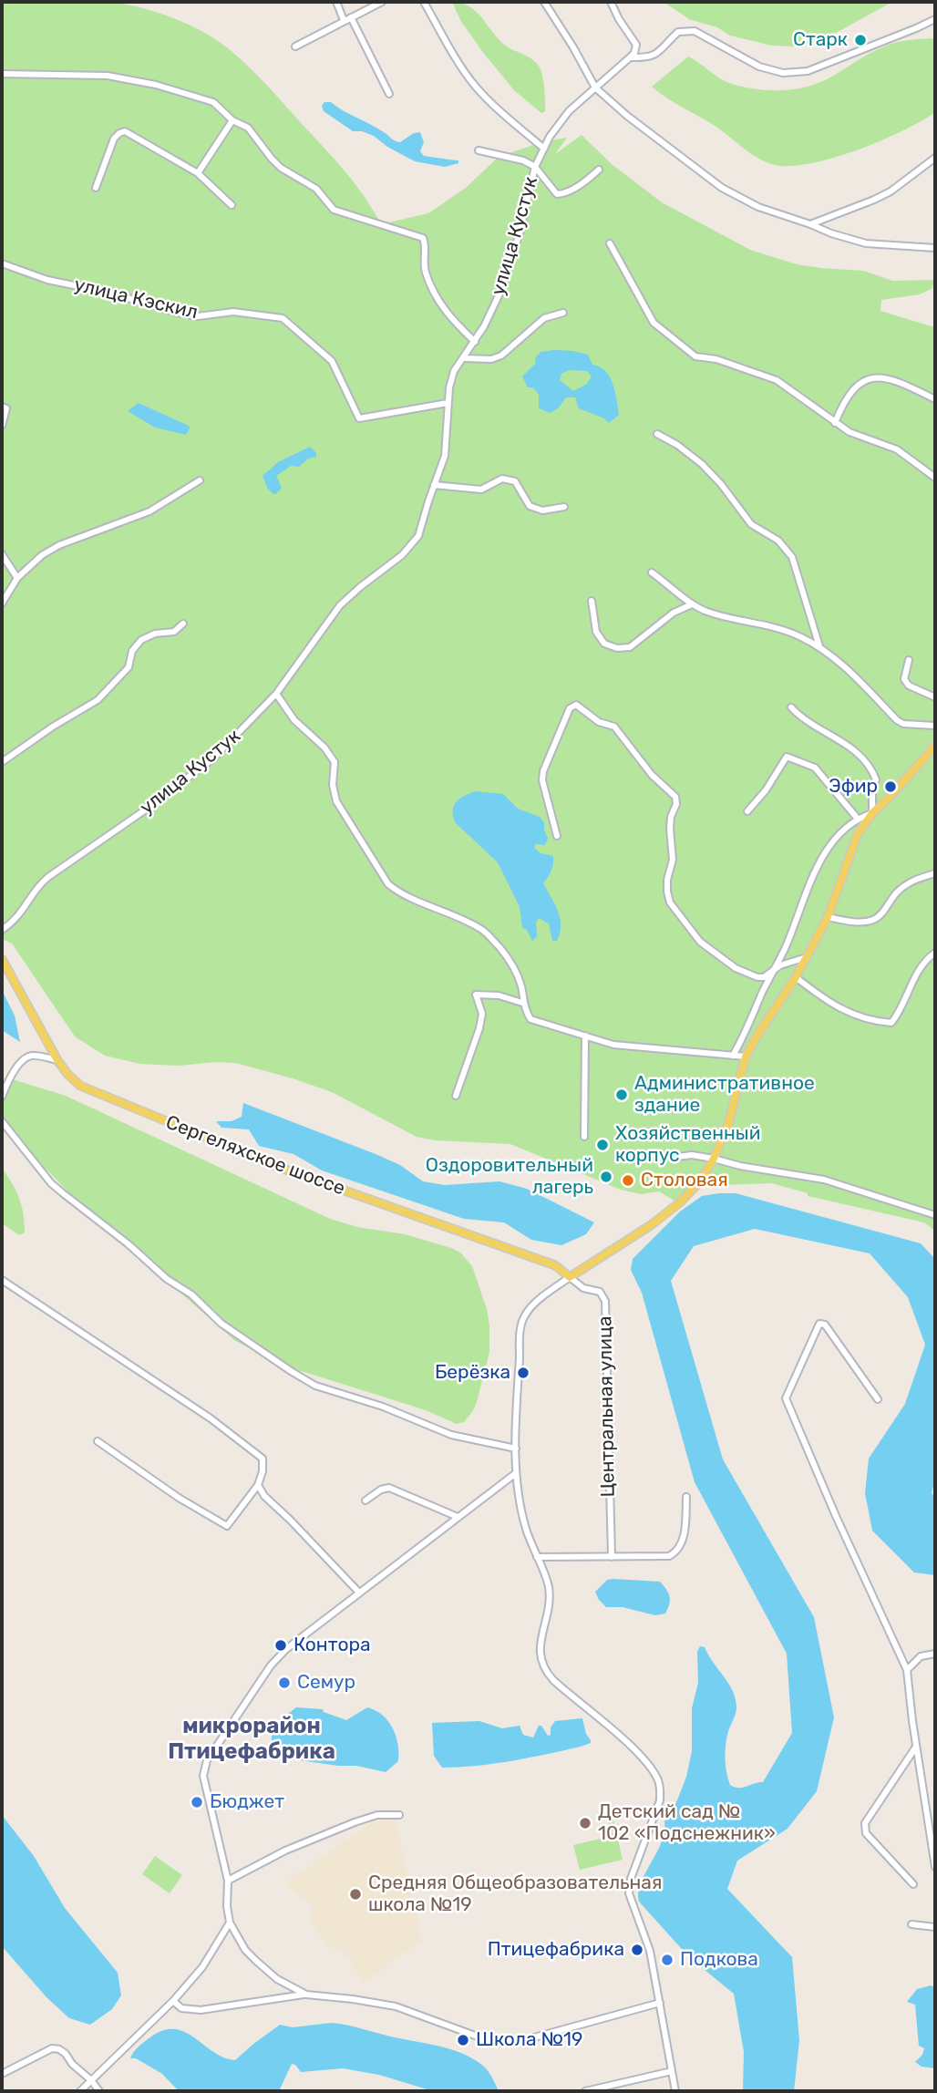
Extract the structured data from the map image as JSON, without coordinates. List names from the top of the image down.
{
  "streets": {
    "main road": ["Сергеляхское шоссе"],
    "street": ["улица Кустук", "улица Кэскил", "Центральная улица"]
  },
  "crossings": [
    ["улица Кустук", "улица Кэскил"],
    ["Сергеляхское шоссе", "Центральная улица"]
  ],
  "districts": ["микрорайон Птицефабрика"],
  "places": [
    "Старк",
    "Эфир",
    "Административное здание",
    "Хозяйственный корпус",
    "Оздоровительный лагерь",
    "Столовая",
    "Берёзка",
    "Контора",
    "Семур",
    "Бюджет",
    "Детский сад № 102 «Подснежник»",
    "Средняя Общеобразовательная школа №19",
    "Птицефабрика",
    "Подкова",
    "Школа №19"
  ]
}
